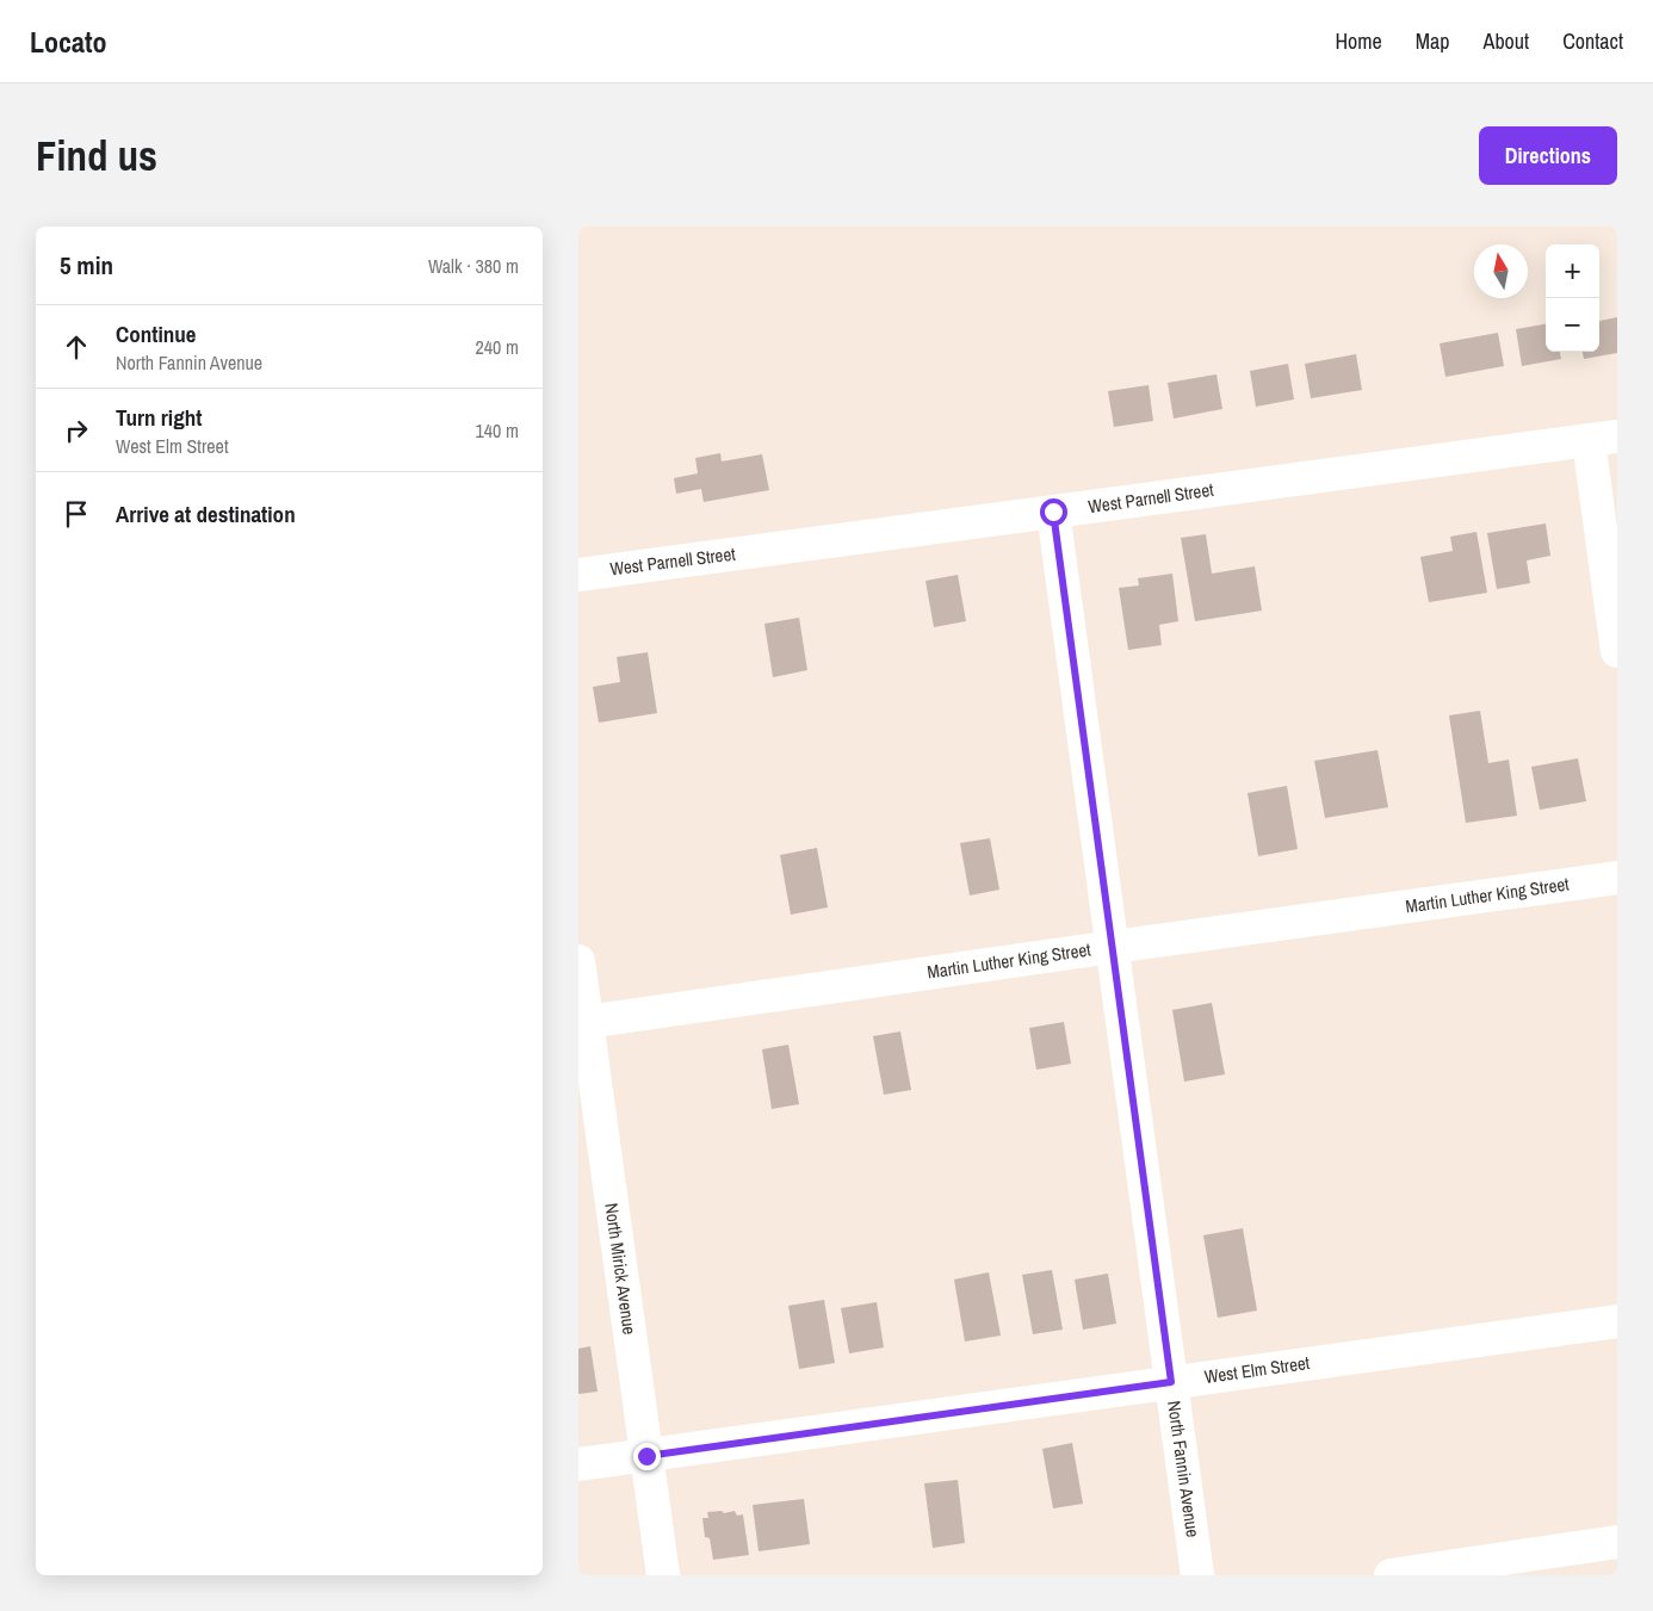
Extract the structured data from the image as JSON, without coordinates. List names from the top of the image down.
{
  "streets": {
    "street": [
      "West Parnell Street",
      "Martin Luther King Street",
      "North Mirick Avenue",
      "West Elm Street",
      "North Fannin Avenue"
    ]
  },
  "crossings": [
    ["West Parnell Street", "North Fannin Avenue"],
    ["Martin Luther King Street", "North Mirick Avenue"],
    ["Martin Luther King Street", "North Fannin Avenue"],
    ["North Mirick Avenue", "West Elm Street"],
    ["West Elm Street", "North Fannin Avenue"]
  ],
  "north": "top",
  "page": {
    "header": "Locato",
    "nav": [
      "Home",
      "Map",
      "About",
      "Contact"
    ],
    "buttons": "Directions",
    "title": "Find us",
    "heading": ["5 min", "Walk · 380 m"],
    "map_buttons": ["+", "−"],
    "list": [
      ["Continue", "North Fannin Avenue", "240 m"],
      ["Turn right", "West Elm Street", "140 m"],
      "Arrive at destination"
    ]
  }
}
